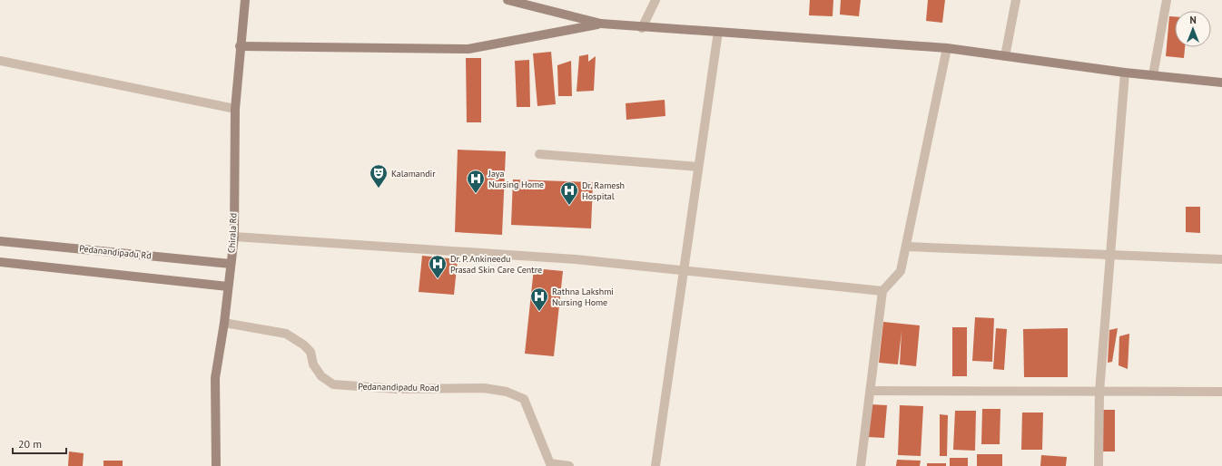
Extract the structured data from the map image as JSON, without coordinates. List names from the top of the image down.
{
  "streets": {
    "main road": ["Chirala Rd", "Pedanandipadu Rd"],
    "street": ["Pedanandipadu Road"]
  },
  "crossings": [
    ["Chirala Rd", "Pedanandipadu Rd"],
    ["Chirala Rd", "Pedanandipadu Road"]
  ],
  "places": {
    "theatre": ["Kalamandir"],
    "hospital": [
      "Jaya Nursing Home",
      "Dr. Ramesh Hospital",
      "Dr. P. Ankineedu Prasad Skin Care Centre",
      "Rathna Lakshmi Nursing Home"
    ]
  },
  "scale_bar": "20 m",
  "north": "top"
}
